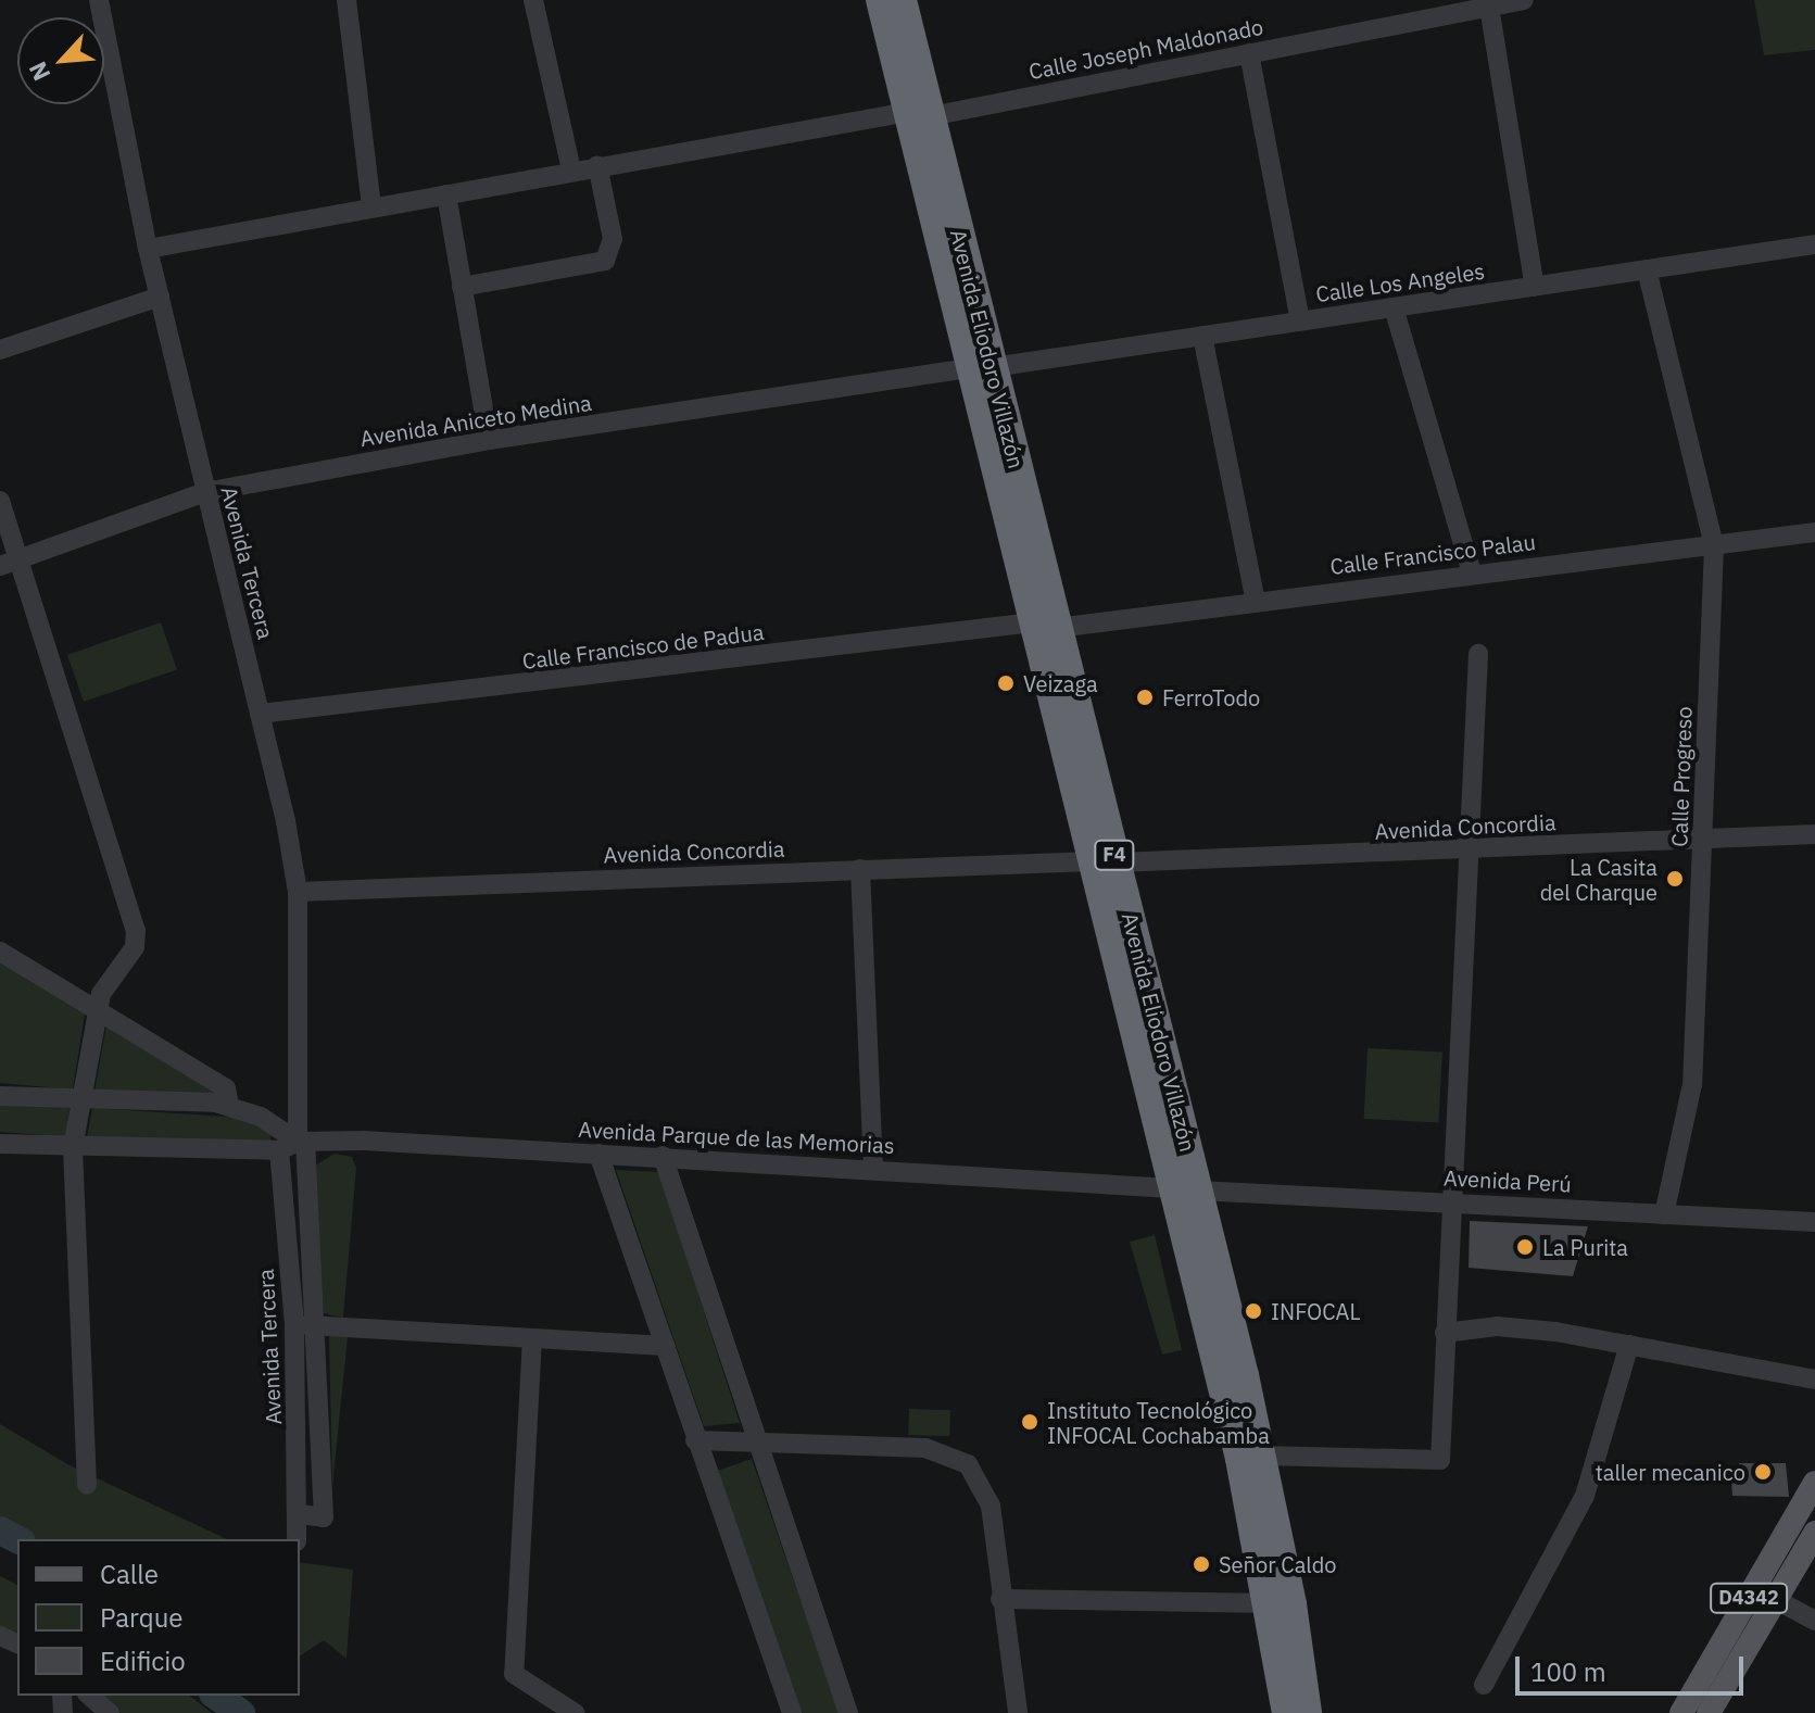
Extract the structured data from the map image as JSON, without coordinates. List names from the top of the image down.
{
  "streets": {
    "highway": ["Avenida Eliodoro Villazón", "F4"],
    "main road": ["D4342"],
    "street": [
      "Calle Joseph Maldonado",
      "Calle Los Angeles",
      "Avenida Aniceto Medina",
      "Calle Francisco Palau",
      "Avenida Tercera",
      "Calle Francisco de Padua",
      "Calle Progreso",
      "Avenida Concordia",
      "Avenida Parque de las Memorias",
      "Avenida Perú"
    ]
  },
  "crossings": [
    ["Calle Joseph Maldonado", "Avenida Eliodoro Villazón"],
    ["Calle Joseph Maldonado", "Avenida Tercera"],
    ["Calle Los Angeles", "Avenida Eliodoro Villazón"],
    ["Calle Los Angeles", "Avenida Aniceto Medina"],
    ["Calle Los Angeles", "Calle Progreso"],
    ["Avenida Eliodoro Villazón", "Avenida Aniceto Medina"],
    ["Avenida Eliodoro Villazón", "Calle Francisco Palau"],
    ["Avenida Eliodoro Villazón", "Calle Francisco de Padua"],
    ["Avenida Eliodoro Villazón", "Avenida Concordia"],
    ["Avenida Eliodoro Villazón", "Avenida Parque de las Memorias"],
    ["Avenida Eliodoro Villazón", "Avenida Perú"],
    ["Avenida Aniceto Medina", "Avenida Tercera"],
    ["Calle Francisco Palau", "Calle Francisco de Padua"],
    ["Calle Francisco Palau", "Calle Progreso"],
    ["Avenida Tercera", "Calle Francisco de Padua"],
    ["Avenida Tercera", "Avenida Concordia"],
    ["Avenida Tercera", "Avenida Parque de las Memorias"],
    ["Calle Progreso", "Avenida Concordia"],
    ["Calle Progreso", "Avenida Perú"],
    ["Avenida Parque de las Memorias", "Avenida Perú"]
  ],
  "places": [
    "Veizaga",
    "FerroTodo",
    "La Casita del Charque",
    "La Purita",
    "INFOCAL",
    "Instituto Tecnológico INFOCAL Cochabamba",
    "taller mecanico",
    "Señor Caldo"
  ],
  "legend": ["Calle", "Parque", "Edificio"],
  "scale_bar": "100 m",
  "north": "bottom left"
}
